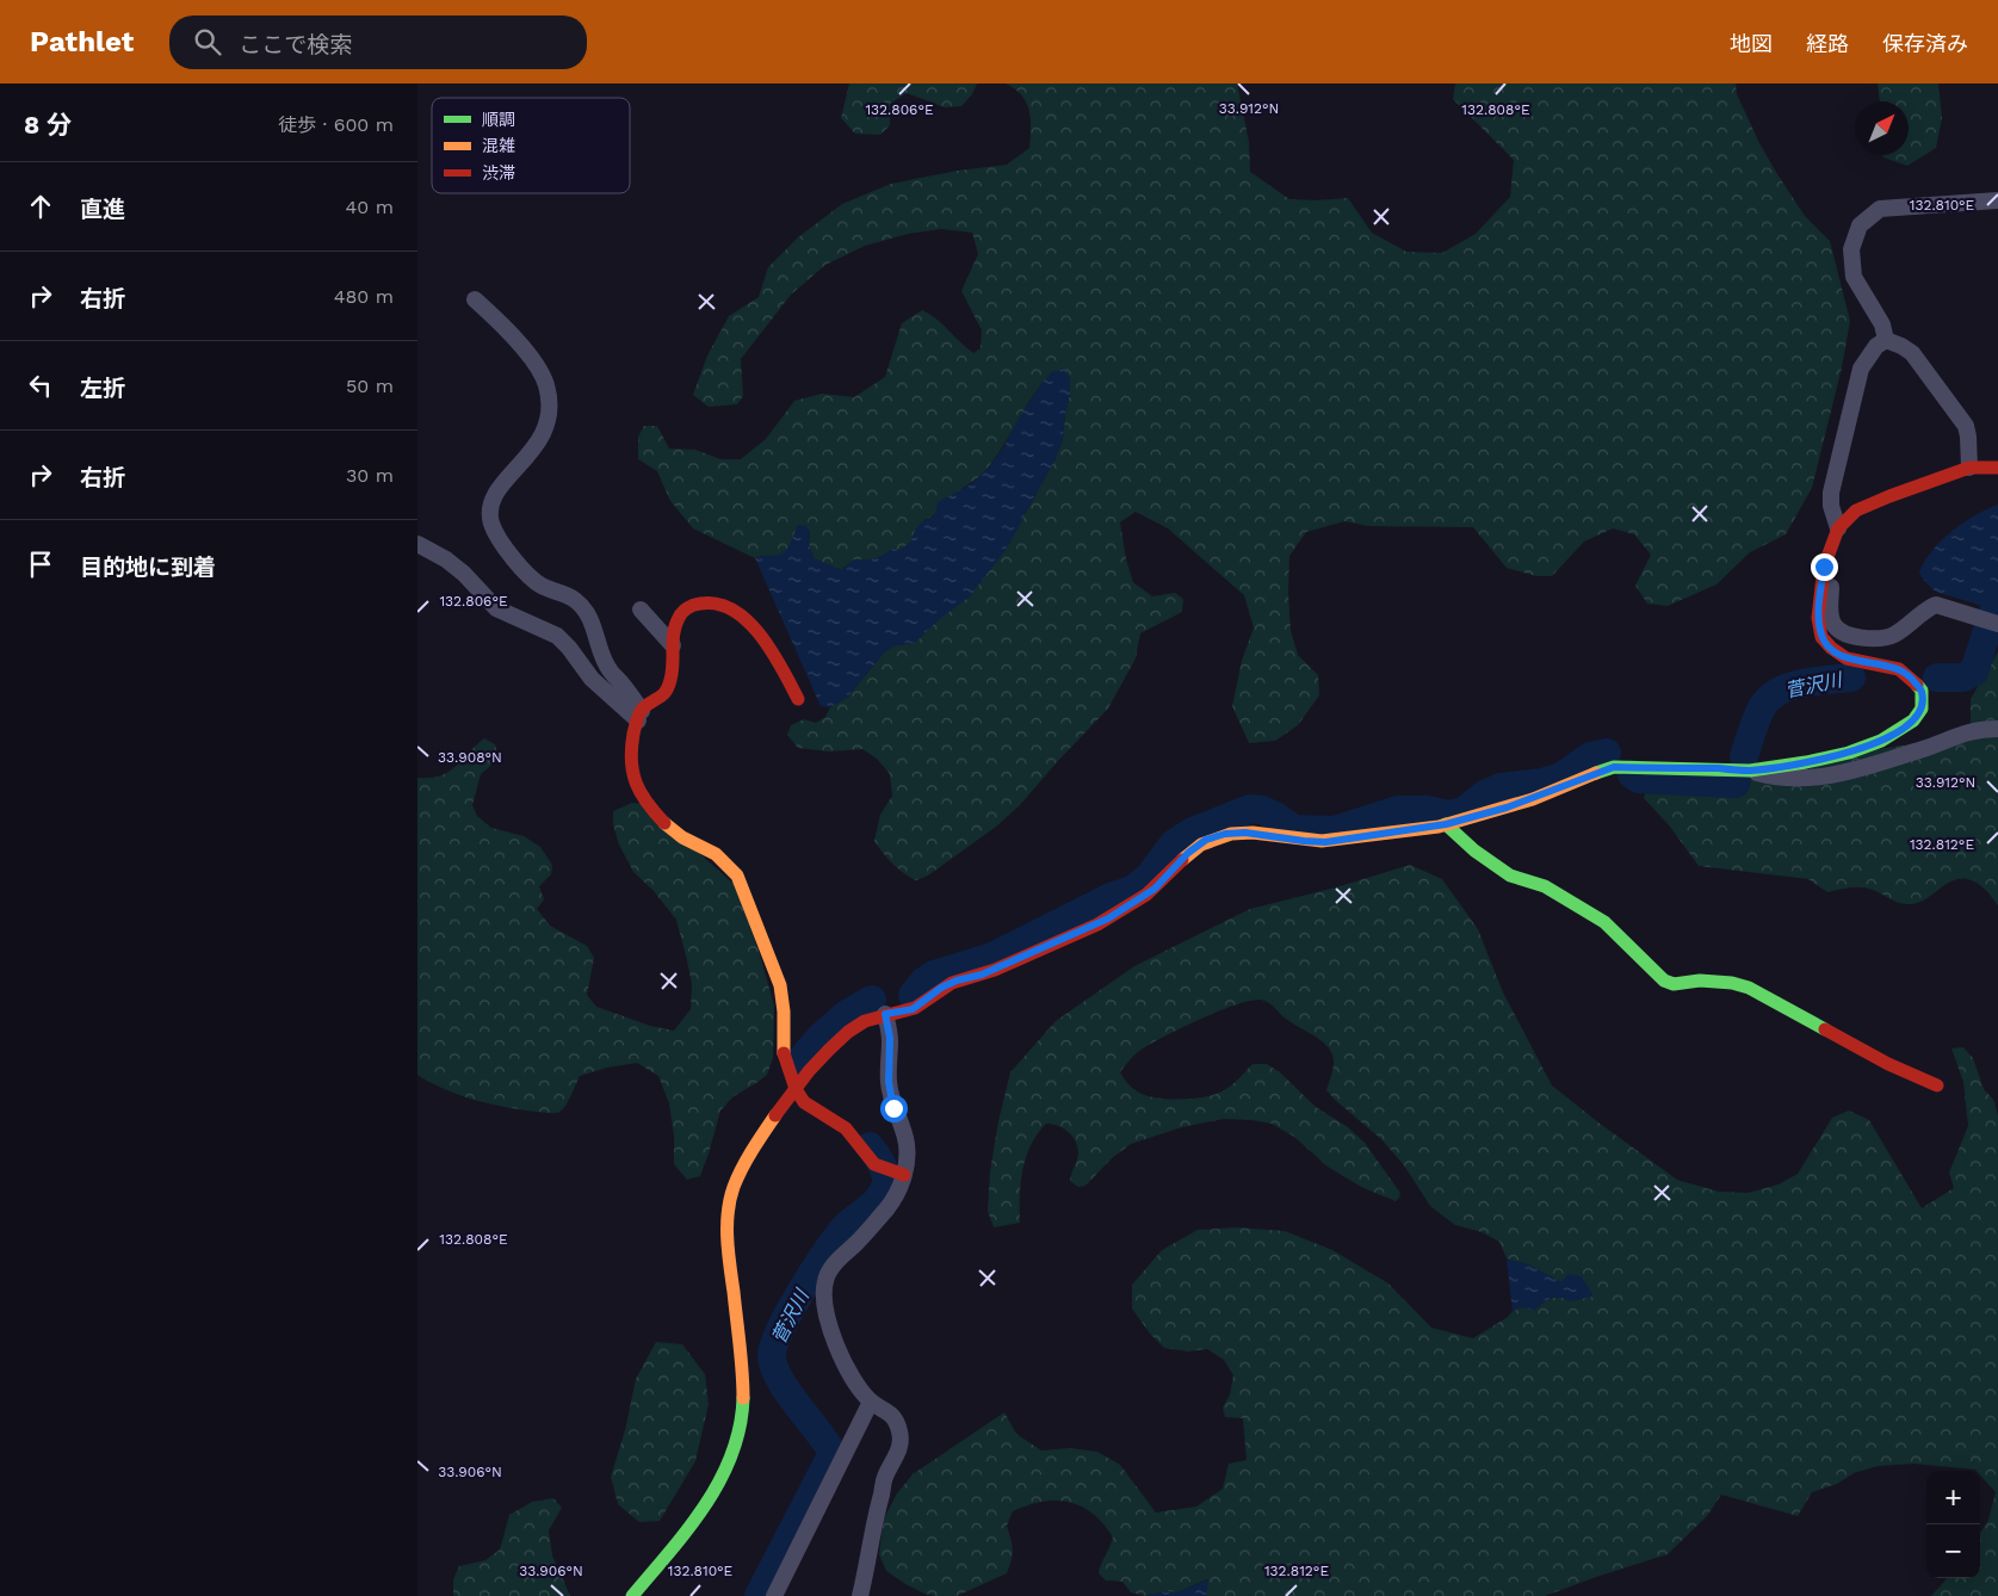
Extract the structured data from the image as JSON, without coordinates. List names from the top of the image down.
{
  "water": ["菅沢川"],
  "legend": ["順調", "混雑", "渋滞"],
  "north": "top right",
  "page": {
    "header": "Pathlet",
    "search": "ここで検索",
    "nav": ["地図", "経路", "保存済み"],
    "heading": ["8 分", "徒歩 · 600 m"],
    "list": [
      ["直進", "40 m"],
      ["右折", "480 m"],
      ["左折", "50 m"],
      ["右折", "30 m"],
      "目的地に到着"
    ],
    "map_buttons": ["+", "−"]
  },
  "coordinates": [
    "33.912°N",
    "132.806°E",
    "132.808°E",
    "132.810°E",
    "33.908°N",
    "132.812°E",
    "33.906°N"
  ]
}
